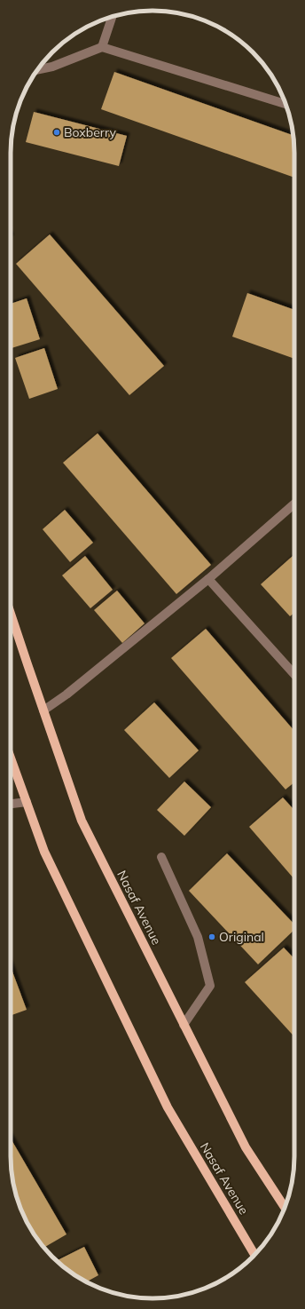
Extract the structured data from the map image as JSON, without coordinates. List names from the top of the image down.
{
  "streets": {
    "main road": ["Nasaf Avenue"]
  },
  "places": ["Boxberry", "Original"]
}
